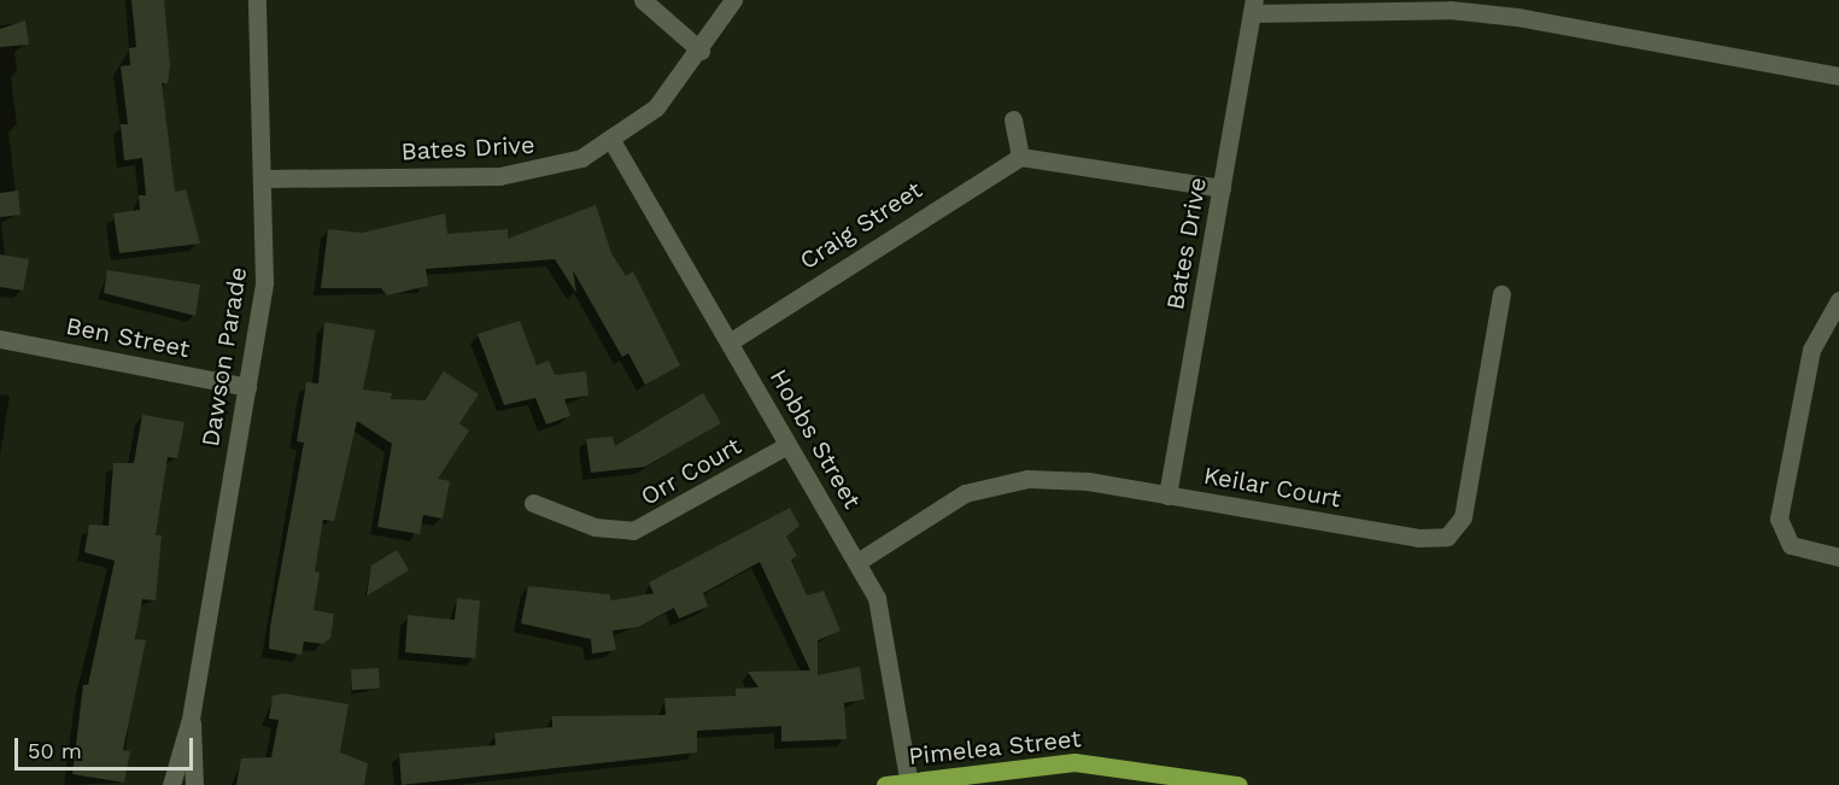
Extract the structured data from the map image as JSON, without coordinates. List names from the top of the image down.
{
  "streets": {
    "main road": ["Pimelea Street"],
    "street": [
      "Bates Drive",
      "Craig Street",
      "Ben Street",
      "Dawson Parade",
      "Hobbs Street",
      "Orr Court",
      "Keilar Court"
    ]
  },
  "crossings": [
    ["Bates Drive", "Dawson Parade"],
    ["Bates Drive", "Hobbs Street"],
    ["Bates Drive", "Keilar Court"],
    ["Craig Street", "Hobbs Street"],
    ["Ben Street", "Dawson Parade"],
    ["Hobbs Street", "Orr Court"],
    ["Hobbs Street", "Keilar Court"],
    ["Hobbs Street", "Pimelea Street"]
  ],
  "scale_bar": "50 m"
}
